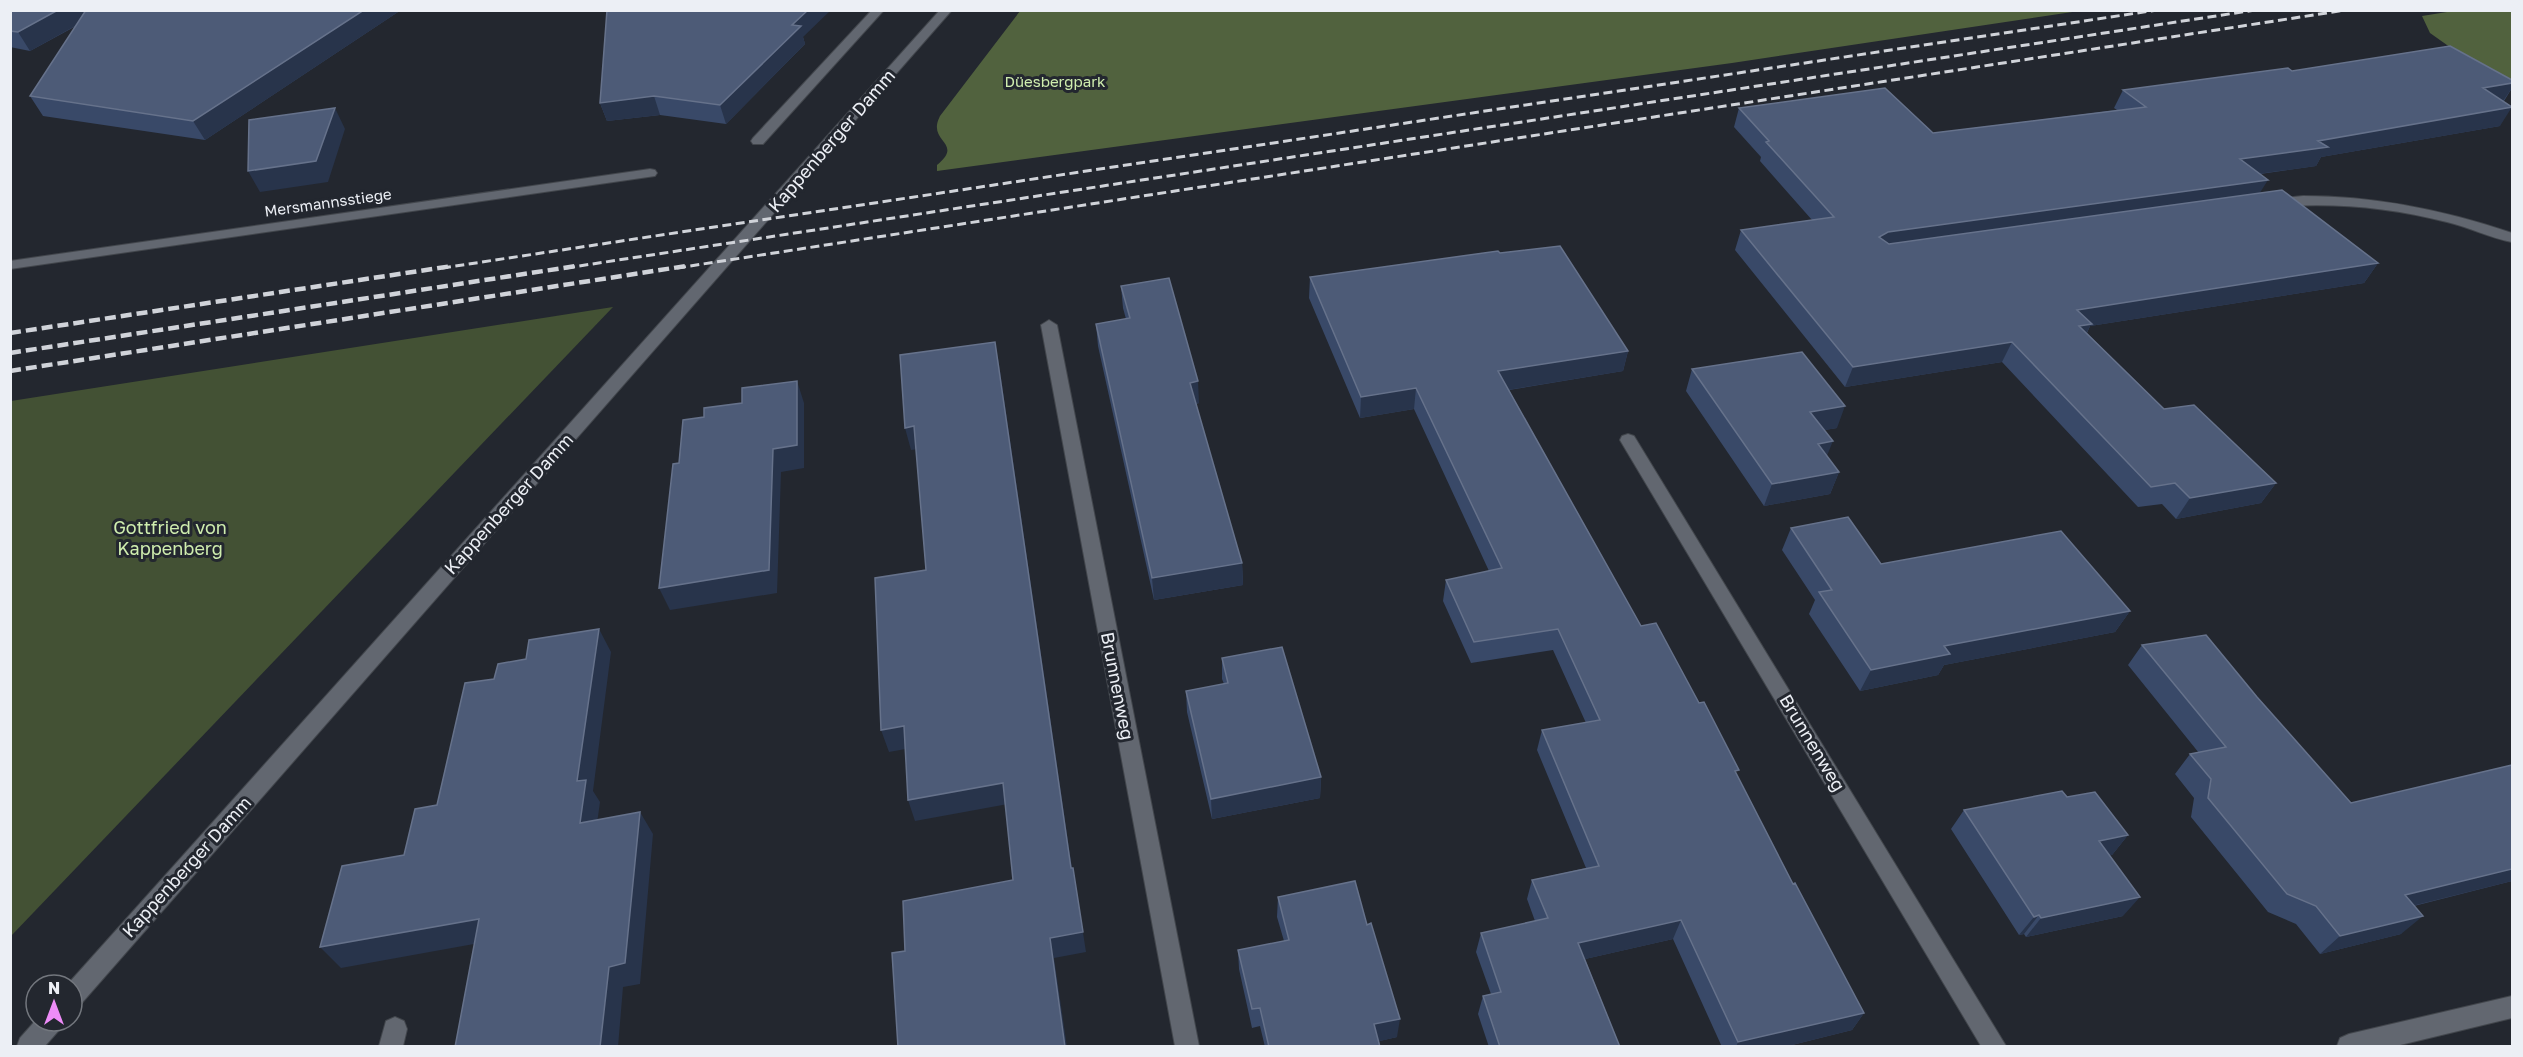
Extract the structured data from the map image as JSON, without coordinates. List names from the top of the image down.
{
  "streets": {
    "street": ["Kappenberger Damm", "Mersmannsstiege", "Brunnenweg"]
  },
  "parks": ["Düesbergpark", "Gottfried von Kappenberg"],
  "north": "top"
}
